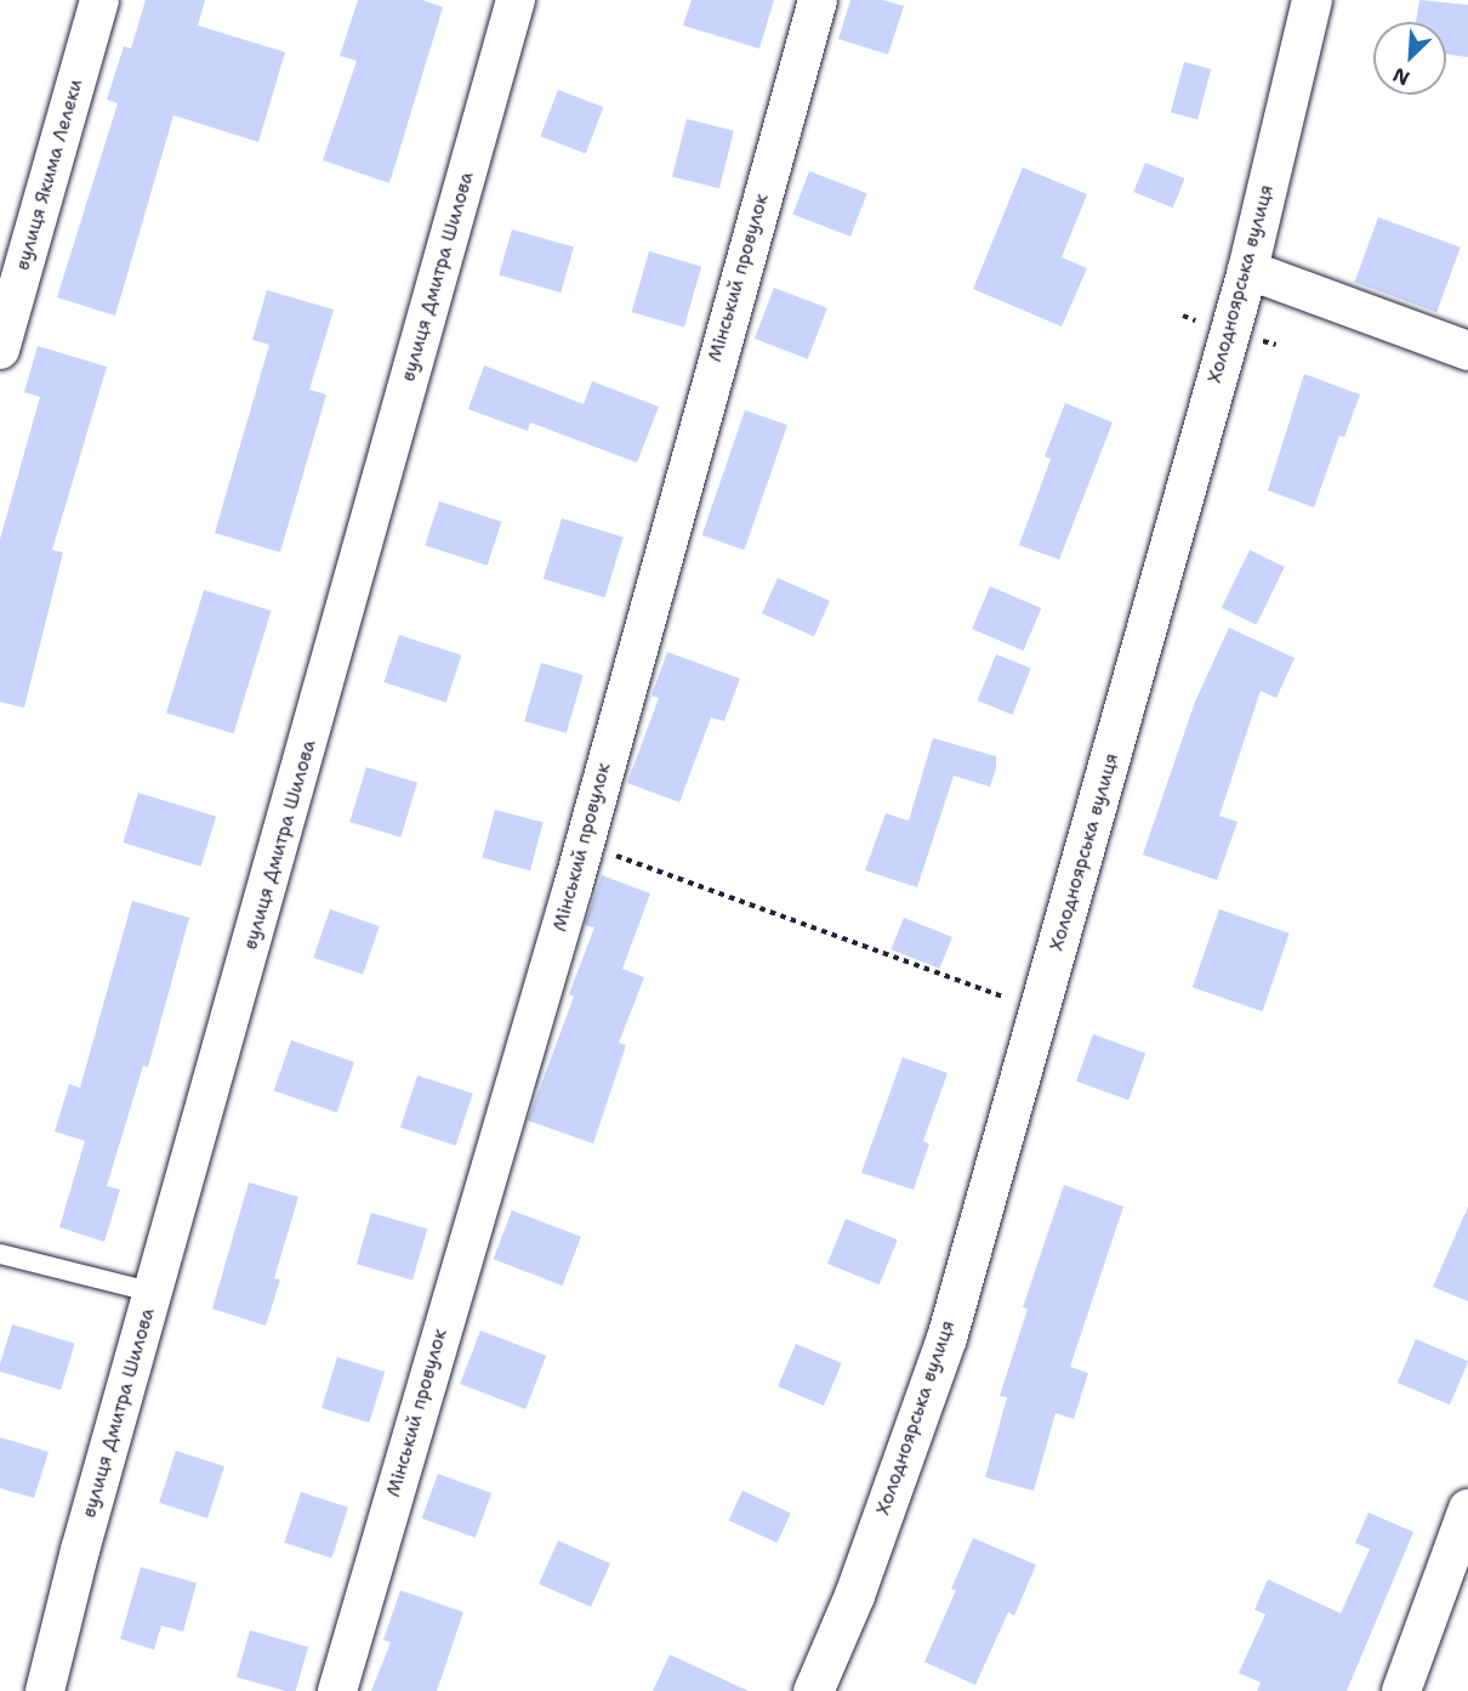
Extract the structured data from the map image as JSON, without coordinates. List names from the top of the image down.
{
  "streets": {
    "main road": ["Холодноярська вулиця"],
    "street": ["вулиця Якима Лелеки", "вулиця Дмитра Шилова", "Мінський провулок"]
  },
  "north": "bottom left"
}
